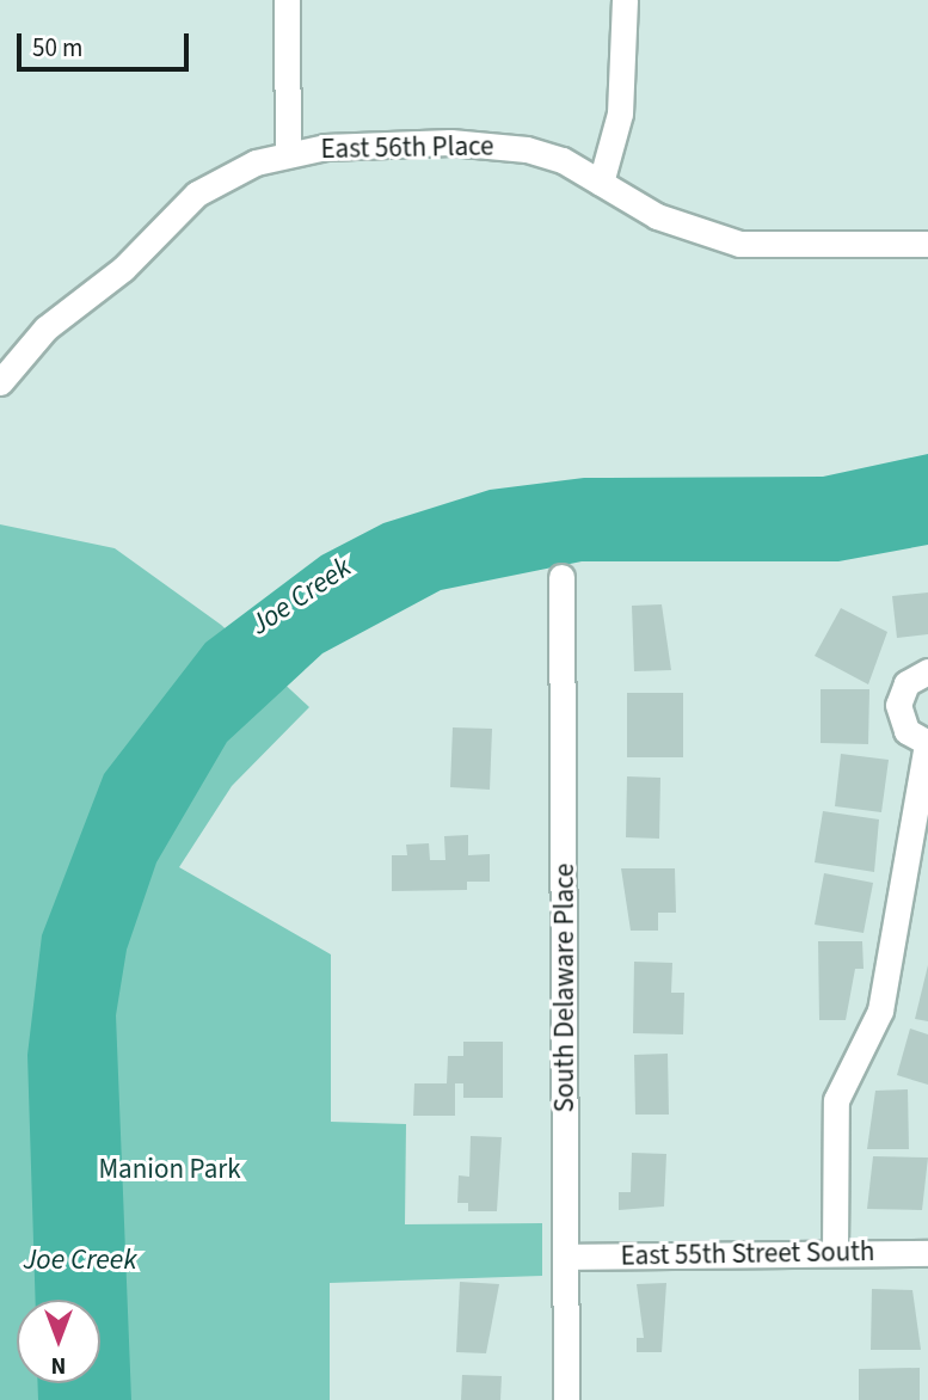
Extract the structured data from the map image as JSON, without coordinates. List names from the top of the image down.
{
  "streets": {
    "street": ["East 56th Place", "South Delaware Place", "East 55th Street South"]
  },
  "crossings": [
    ["South Delaware Place", "East 55th Street South"]
  ],
  "water": ["Joe Creek"],
  "parks": ["Manion Park"],
  "scale_bar": "50 m",
  "north": "bottom"
}
